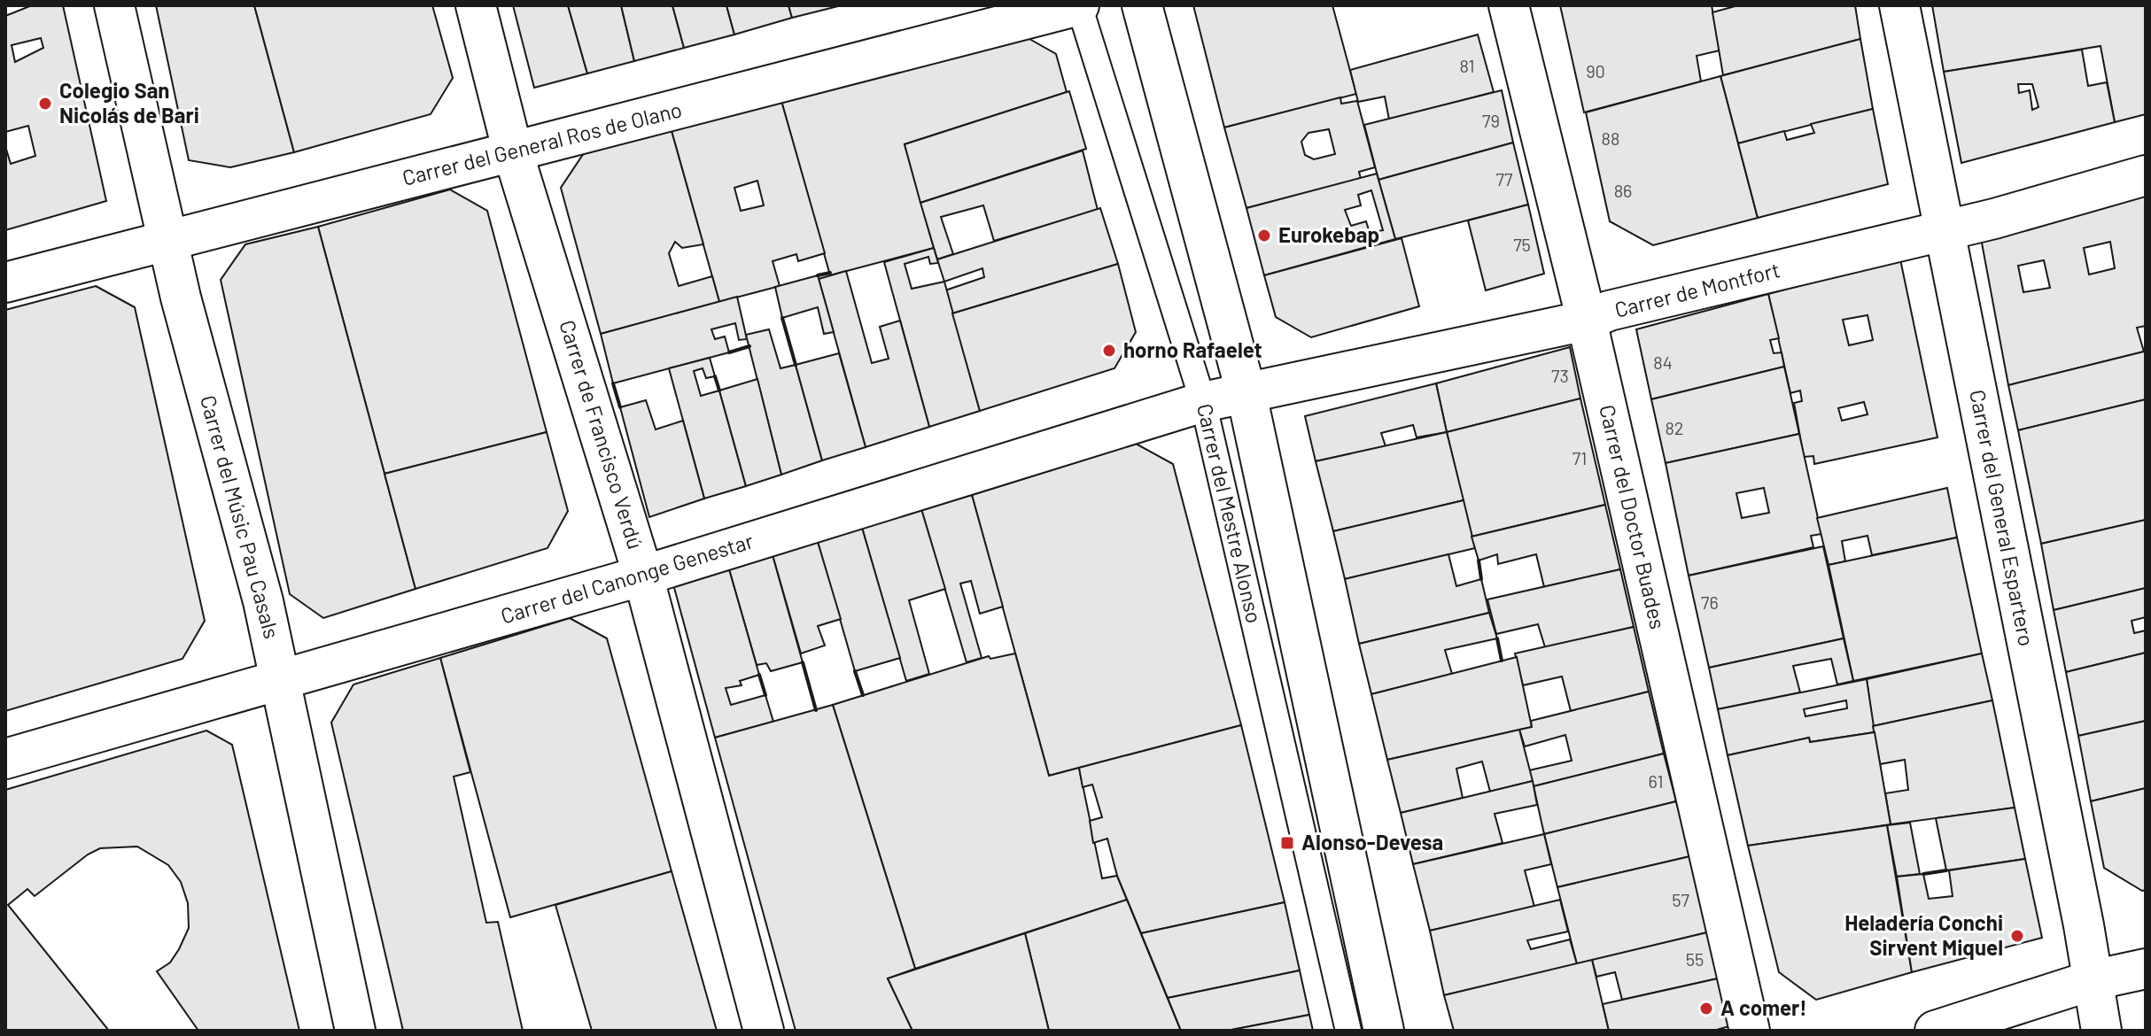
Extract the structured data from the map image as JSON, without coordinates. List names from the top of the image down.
{
  "streets": {
    "street": [
      "Carrer del General Ros de Olano",
      "Carrer de Montfort",
      "Carrer de Francisco Verdú",
      "Carrer del Mestre Alonso",
      "Carrer del Músic Pau Casals",
      "Carrer del Doctor Buades",
      "Carrer del General Espartero",
      "Carrer del Canonge Genestar"
    ]
  },
  "crossings": [
    ["Carrer del General Ros de Olano", "Carrer de Francisco Verdú"],
    ["Carrer del General Ros de Olano", "Carrer del Mestre Alonso"],
    ["Carrer del General Ros de Olano", "Carrer del Músic Pau Casals"],
    ["Carrer de Montfort", "Carrer del Mestre Alonso"],
    ["Carrer de Montfort", "Carrer del Doctor Buades"],
    ["Carrer de Montfort", "Carrer del General Espartero"],
    ["Carrer de Montfort", "Carrer del Canonge Genestar"],
    ["Carrer de Francisco Verdú", "Carrer del Canonge Genestar"],
    ["Carrer del Mestre Alonso", "Carrer del Canonge Genestar"],
    ["Carrer del Músic Pau Casals", "Carrer del Canonge Genestar"]
  ],
  "places": {
    "other": [
      "Colegio San Nicolás de Bari",
      "Eurokebap",
      "horno Rafaelet",
      "Heladería Conchi Sirvent Miquel",
      "A comer!"
    ],
    "transit": ["Alonso-Devesa"]
  },
  "house_numbers": [
    "81",
    "90",
    "79",
    "88",
    "77",
    "86",
    "75",
    "84",
    "73",
    "82",
    "71",
    "76",
    "61",
    "57",
    "55"
  ]
}
